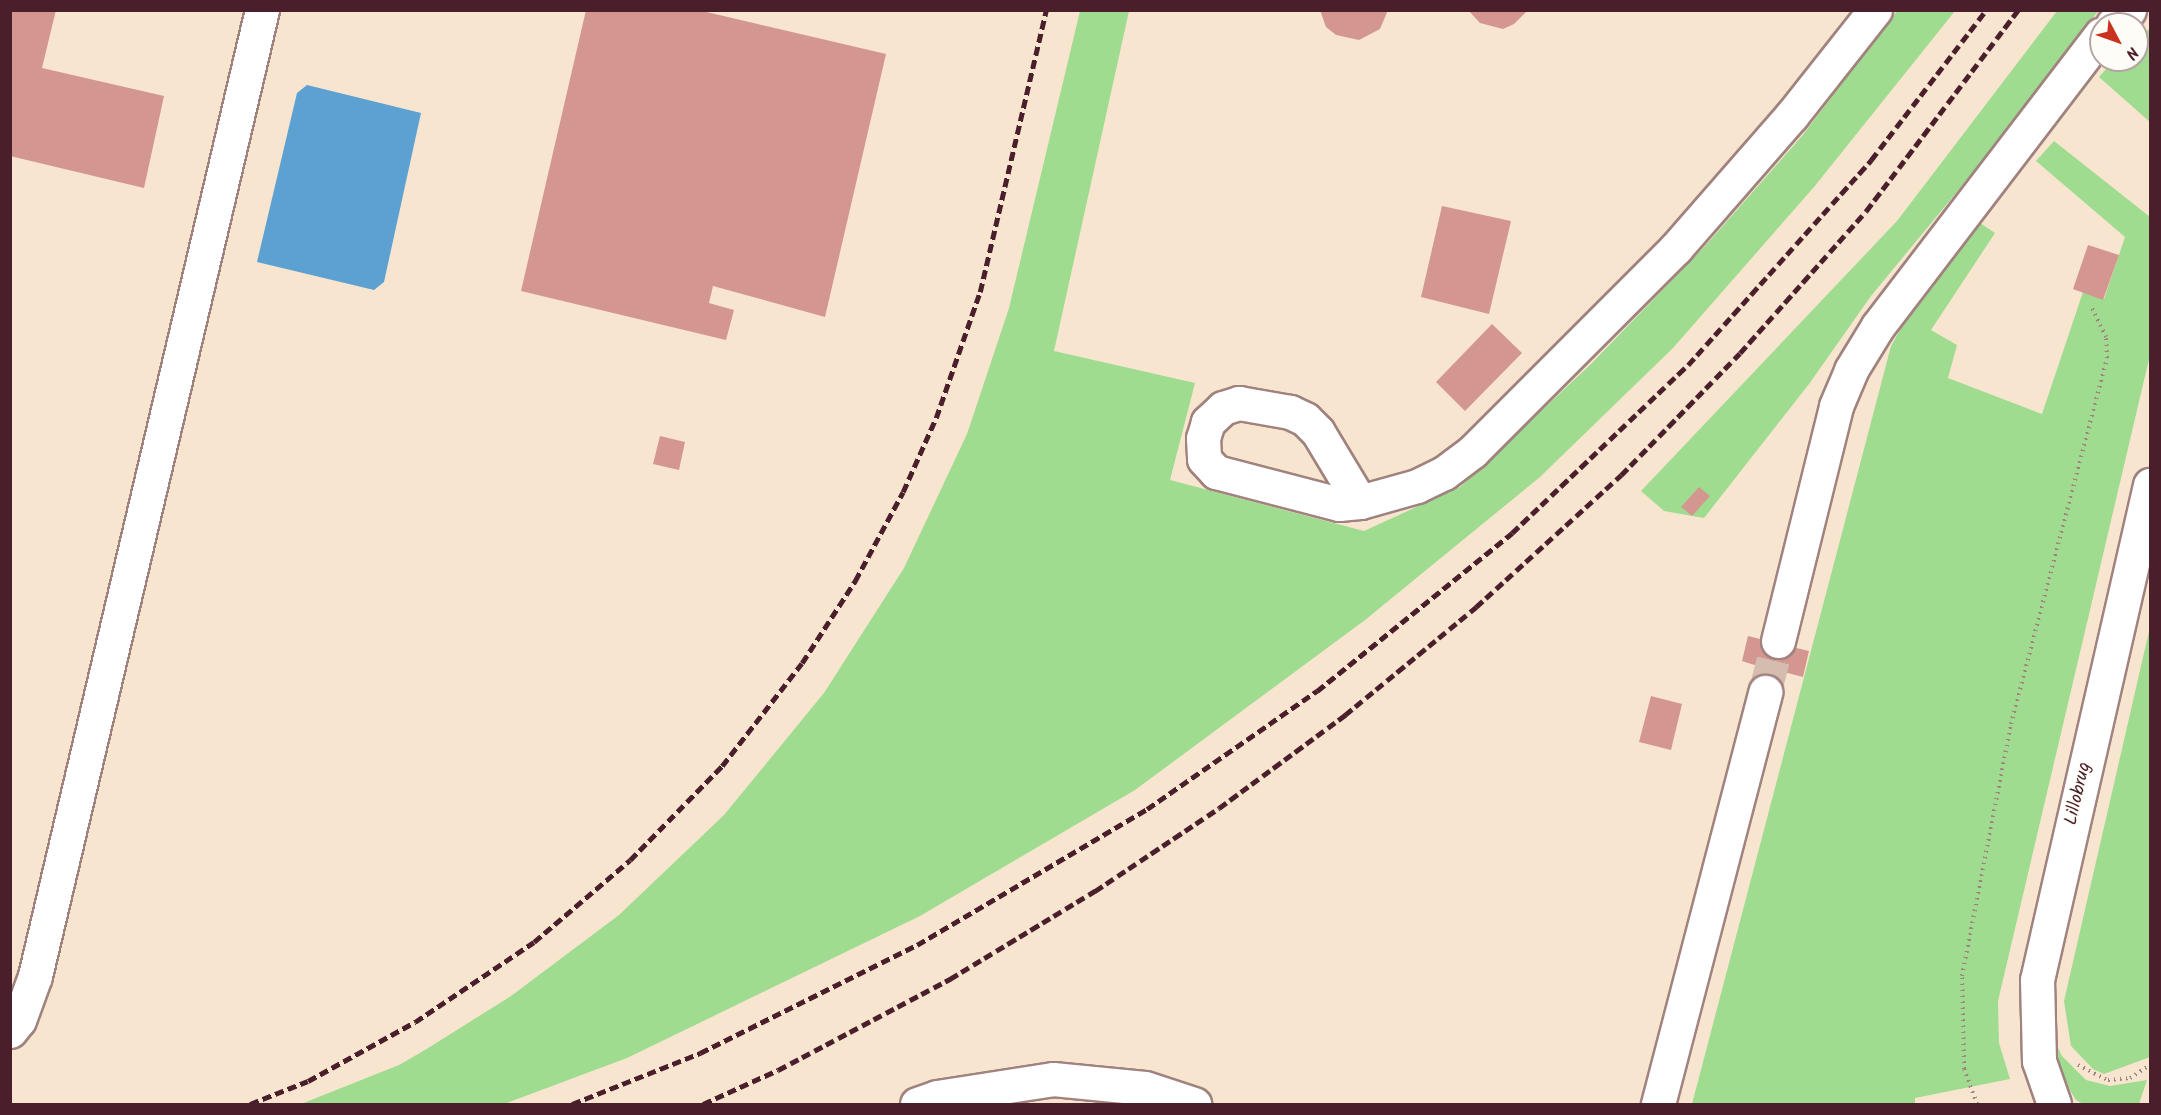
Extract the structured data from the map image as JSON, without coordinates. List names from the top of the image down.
{
  "streets": {
    "street": ["Lillobrug"]
  },
  "north": "bottom right"
}
